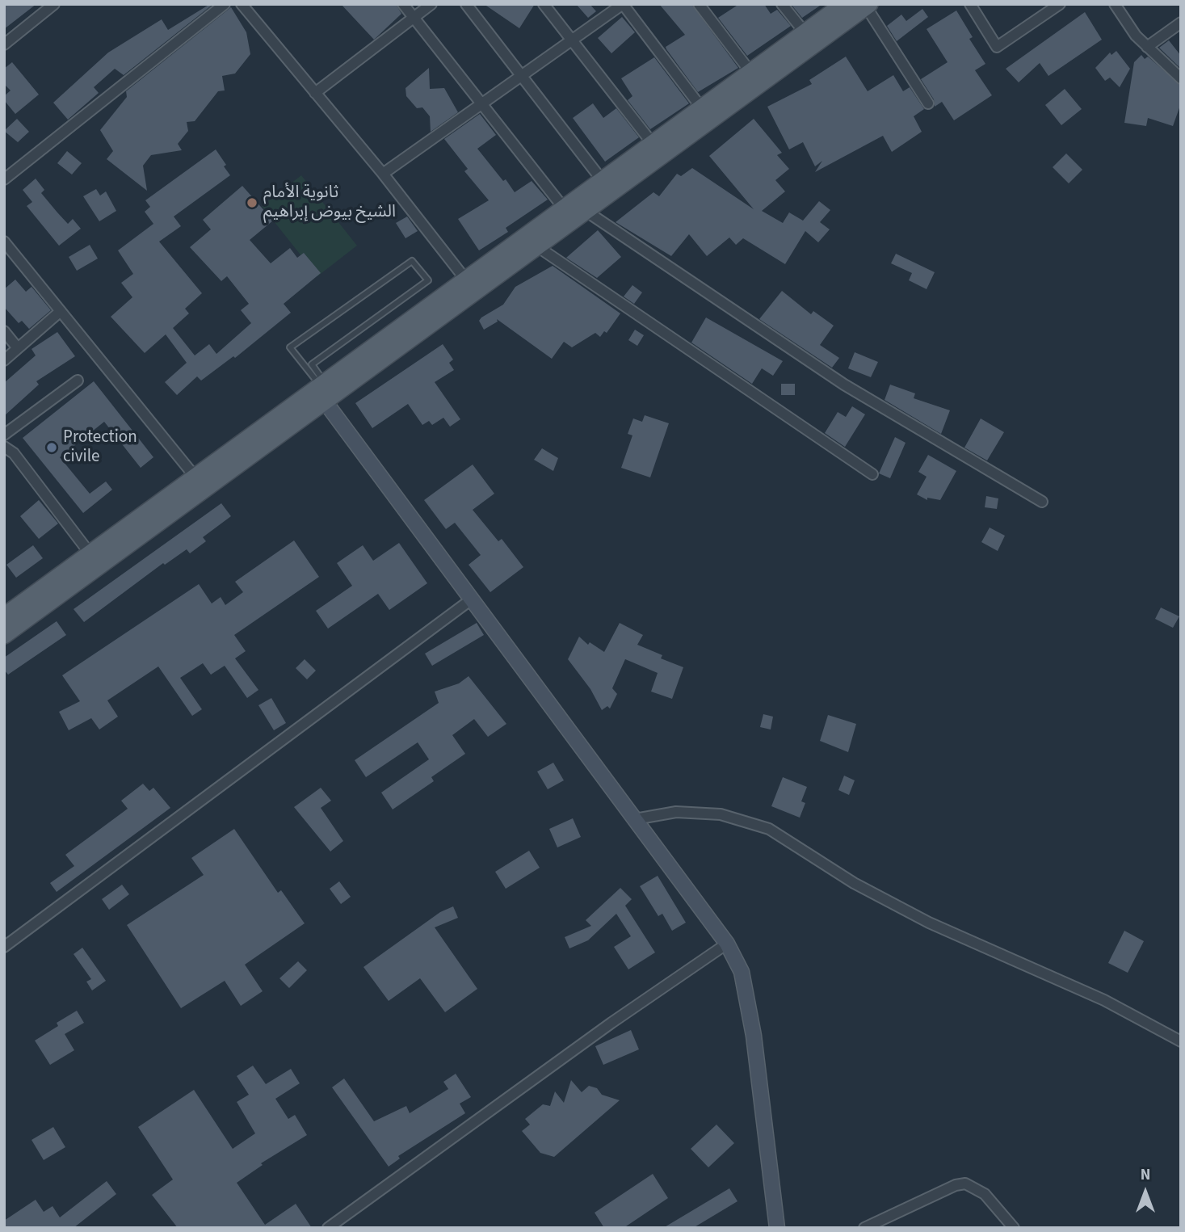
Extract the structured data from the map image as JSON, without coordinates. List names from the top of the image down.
{
  "places": ["ثانوية الأمام الشيخ بيوض إبراهيم", "Protection civile"],
  "north": "top"
}
